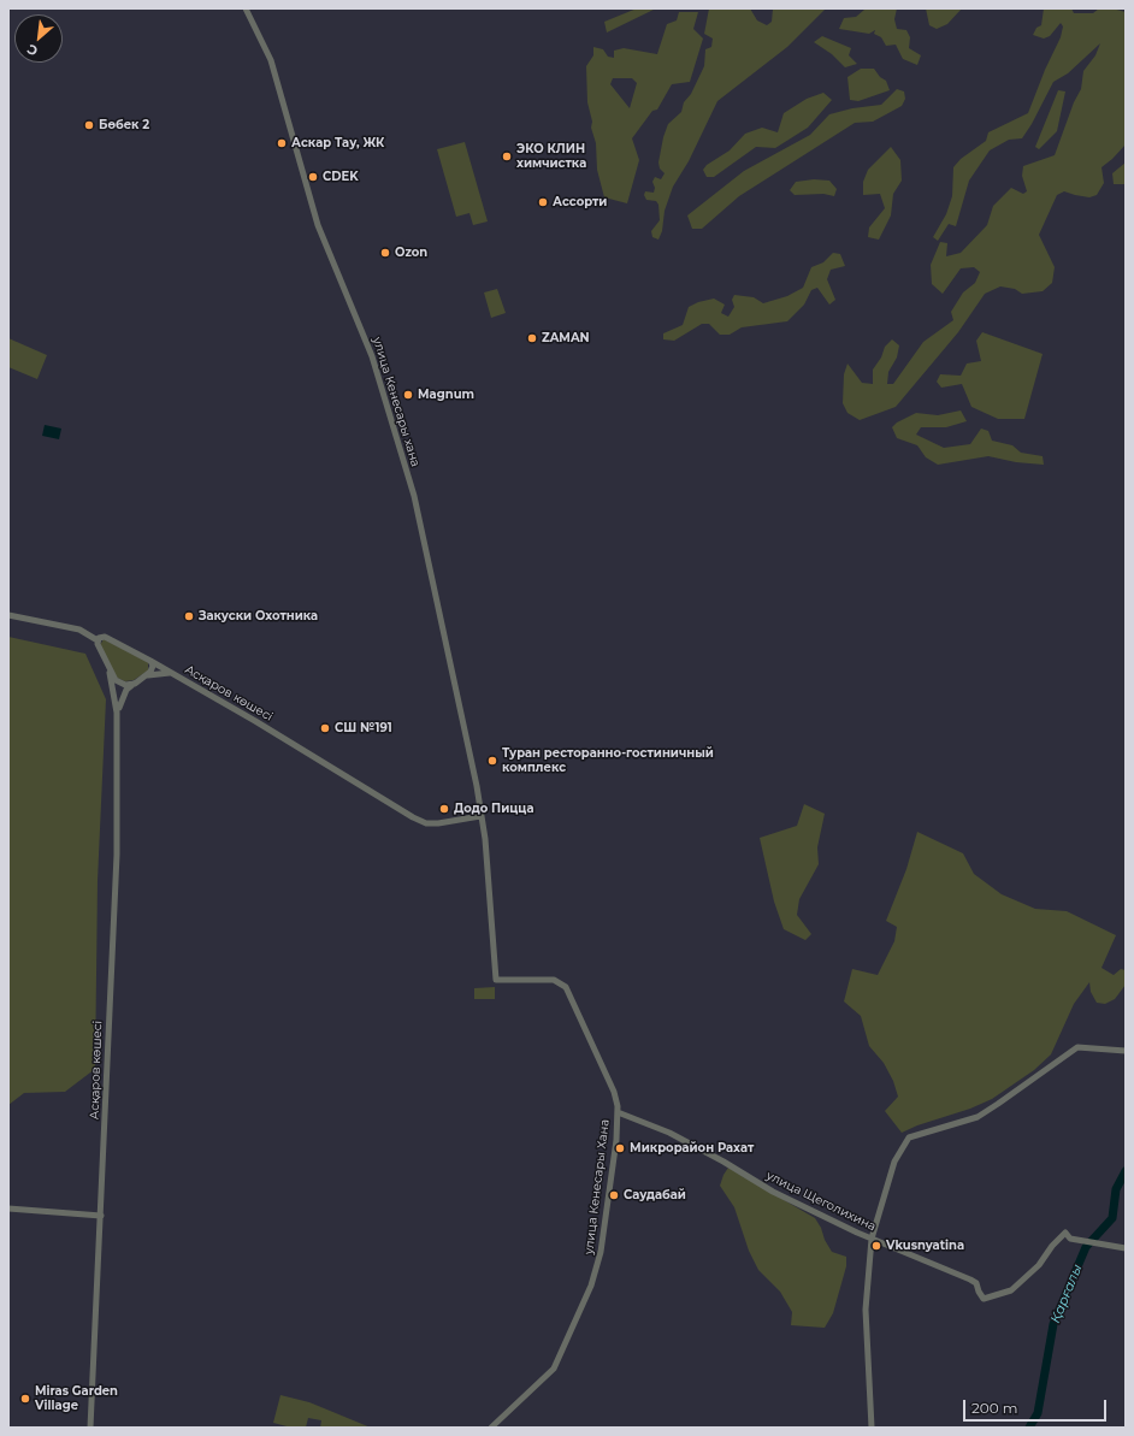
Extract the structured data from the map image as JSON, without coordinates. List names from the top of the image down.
{
  "streets": {
    "street": [
      "улица Кенесары хана",
      "Асқаров көшесі",
      "улица Кенесары Хана",
      "улица Щеголихина"
    ]
  },
  "crossings": [
    ["улица Кенесары хана", "Асқаров көшесі"],
    ["улица Кенесары хана", "улица Кенесары Хана"],
    ["Асқаров көшесі", "улица Кенесары Хана"],
    ["улица Кенесары Хана", "улица Щеголихина"]
  ],
  "water": ["Қарғалы"],
  "places": [
    "Бөбек 2",
    "Аскар Тау, ЖК",
    "ЭКО КЛИН химчистка",
    "CDEK",
    "Ассорти",
    "Ozon",
    "ZAMAN",
    "Magnum",
    "Закуски Охотника",
    "СШ №191",
    "Туран ресторанно-гостиничный комплекс",
    "Додо Пицца",
    "Микрорайон Рахат",
    "Саудабай",
    "Vkusnyatina",
    "Miras Garden Village"
  ],
  "scale_bar": "200 m",
  "north": "bottom left"
}
